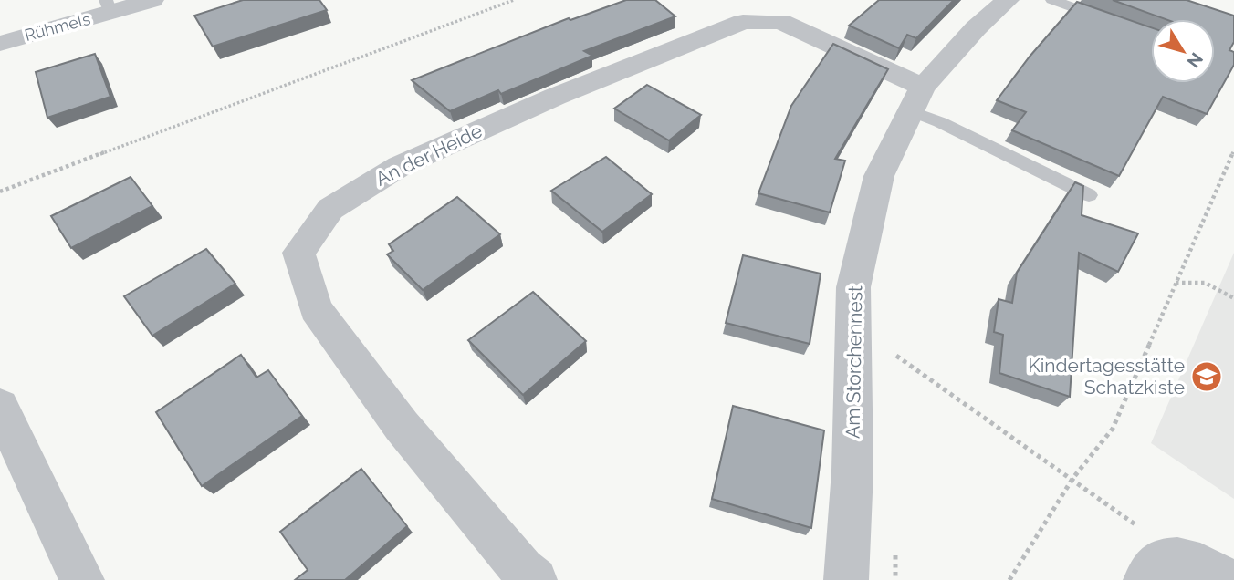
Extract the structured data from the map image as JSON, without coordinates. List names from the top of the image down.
{
  "streets": {
    "street": ["Rühmels", "An der Heide", "Am Storchennest"]
  },
  "crossings": [
    ["An der Heide", "Am Storchennest"]
  ],
  "places": {
    "school or university": ["Kindertagesstätte Schatzkiste"]
  },
  "north": "bottom right"
}
